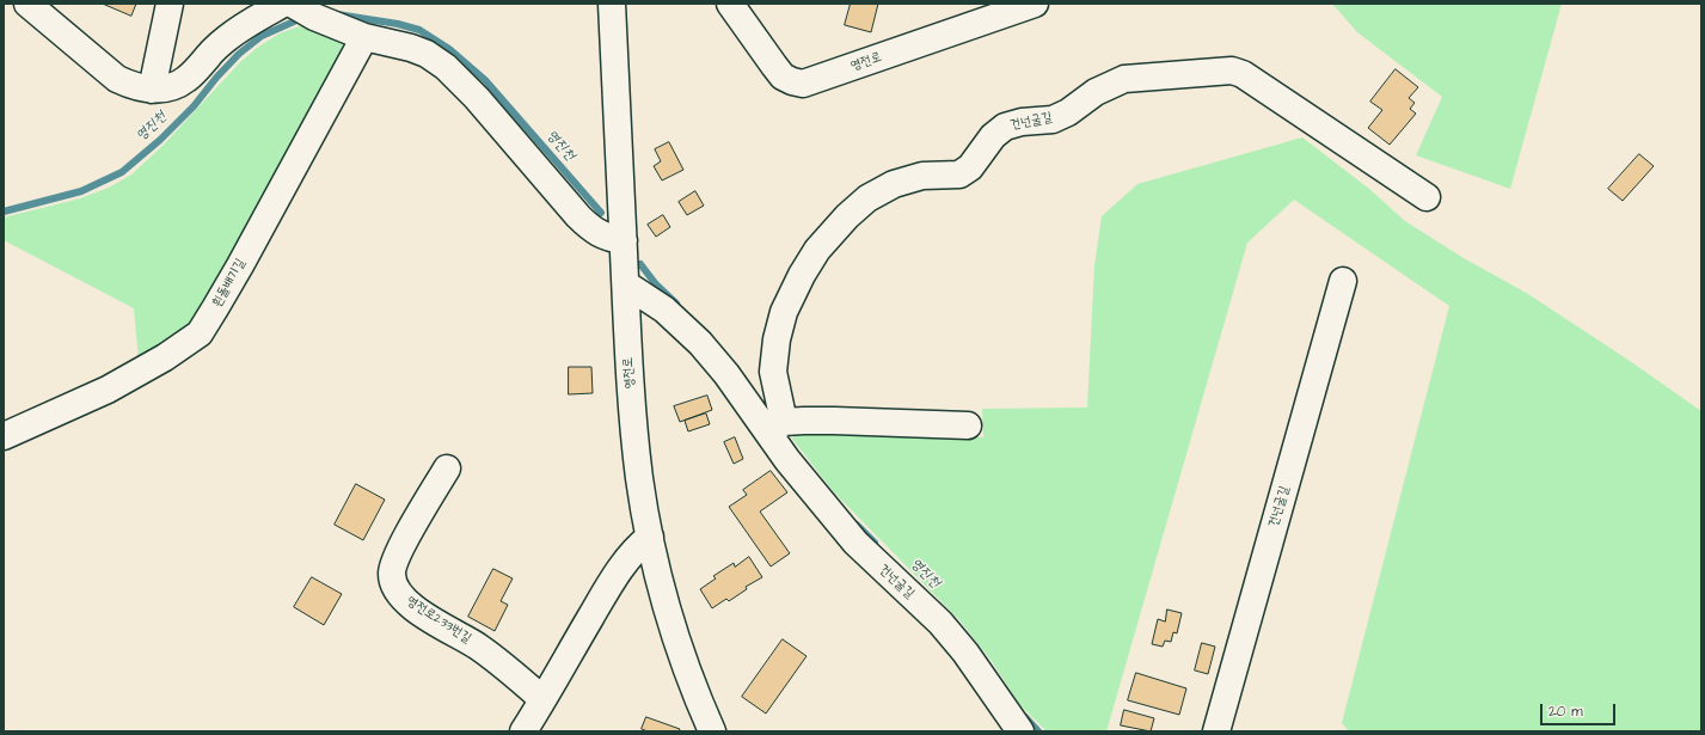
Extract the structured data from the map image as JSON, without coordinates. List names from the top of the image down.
{
  "streets": {
    "street": [
      "영전로",
      "건넌굴길",
      "흰돌배기길",
      "영전로233번길"
    ]
  },
  "crossings": [
    ["영전로", "건넌굴길"]
  ],
  "water": ["영진천"],
  "scale_bar": "20 m"
}
